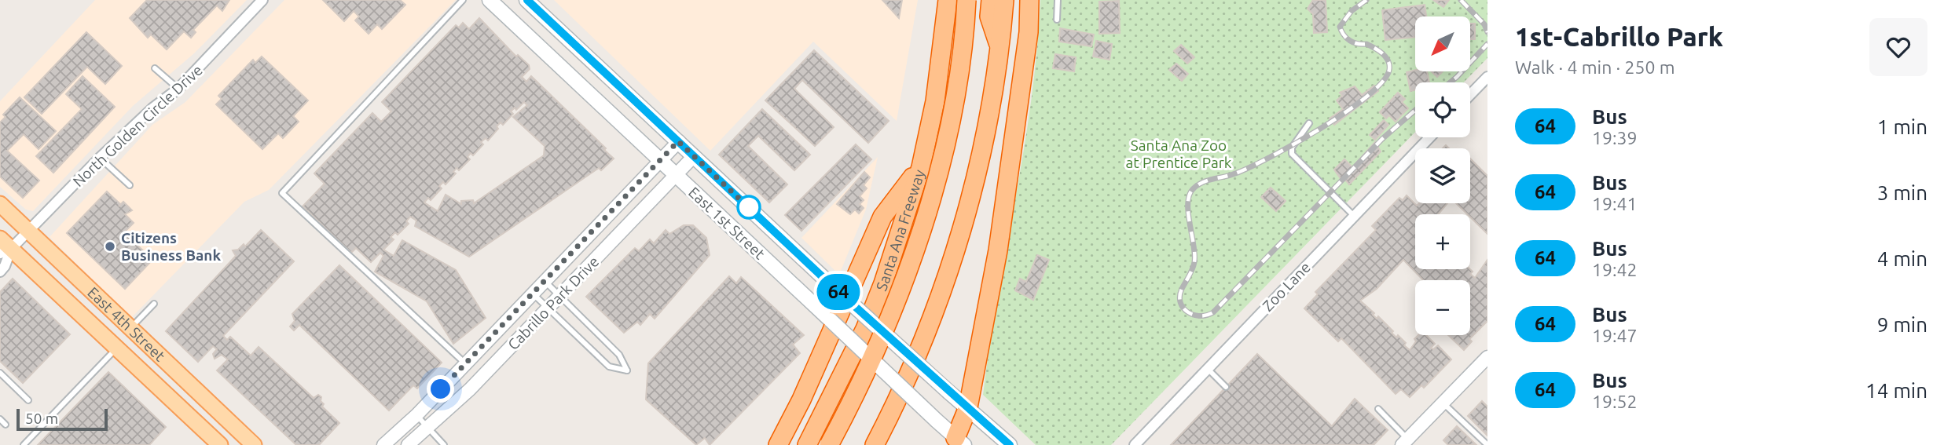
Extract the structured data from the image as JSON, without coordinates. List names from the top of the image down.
{
  "streets": {
    "highway": ["Santa Ana Freeway"],
    "main road": ["East 1st Street", "East 4th Street"],
    "street": ["North Golden Circle Drive", "Zoo Lane", "Cabrillo Park Drive"]
  },
  "crossings": [
    ["North Golden Circle Drive", "East 4th Street"],
    ["East 1st Street", "Cabrillo Park Drive"]
  ],
  "parks": ["Santa Ana Zoo at Prentice Park"],
  "places": ["Citizens Business Bank"],
  "lines": ["bus line 64"],
  "scale_bar": "50 m",
  "north": "bottom left",
  "page": {
    "on_map": "64",
    "heading": ["1st-Cabrillo Park", "Walk · 4 min · 250 m"],
    "map_buttons": ["+", "−"],
    "list": [
      {
        "mark": "64",
        "name": "Bus",
        "note": "19:39",
        "value": "1 min"
      },
      {
        "mark": "64",
        "name": "Bus",
        "note": "19:41",
        "value": "3 min"
      },
      {
        "mark": "64",
        "name": "Bus",
        "note": "19:42",
        "value": "4 min"
      },
      {
        "mark": "64",
        "name": "Bus",
        "note": "19:47",
        "value": "9 min"
      },
      {
        "mark": "64",
        "name": "Bus",
        "note": "19:52",
        "value": "14 min"
      }
    ],
    "scale": "50 m"
  }
}
